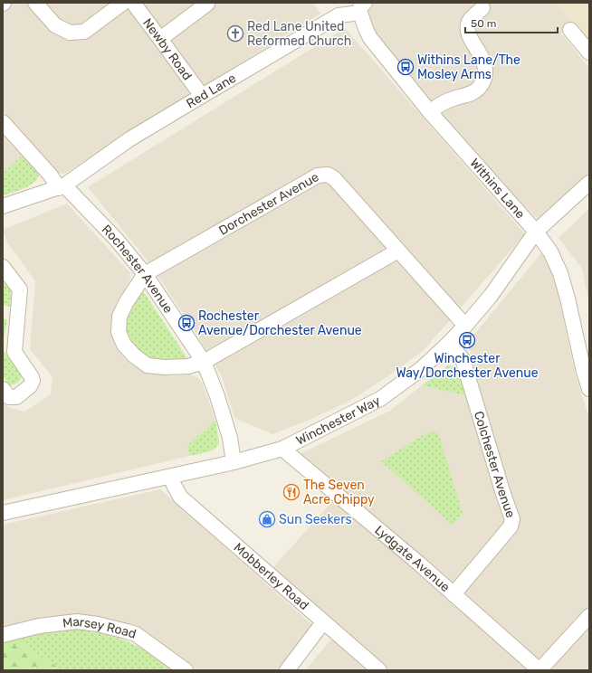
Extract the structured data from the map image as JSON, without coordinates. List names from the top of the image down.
{
  "streets": {
    "street": [
      "Newby Road",
      "Red Lane",
      "Withins Lane",
      "Dorchester Avenue",
      "Rochester Avenue",
      "Winchester Way",
      "Colchester Avenue",
      "Lydgate Avenue",
      "Mobberley Road",
      "Marsey Road"
    ]
  },
  "crossings": [
    ["Newby Road", "Red Lane"],
    ["Red Lane", "Withins Lane"],
    ["Red Lane", "Rochester Avenue"],
    ["Withins Lane", "Winchester Way"],
    ["Dorchester Avenue", "Rochester Avenue"],
    ["Dorchester Avenue", "Winchester Way"],
    ["Rochester Avenue", "Winchester Way"],
    ["Winchester Way", "Colchester Avenue"],
    ["Winchester Way", "Lydgate Avenue"],
    ["Winchester Way", "Mobberley Road"],
    ["Colchester Avenue", "Lydgate Avenue"]
  ],
  "places": {
    "church": ["Red Lane United Reformed Church"],
    "bus stop": ["Withins Lane/The Mosley Arms", "Rochester Avenue/Dorchester Avenue", "Winchester Way/Dorchester Avenue"],
    "restaurant": ["The Seven Acre Chippy"],
    "shop": ["Sun Seekers"]
  },
  "scale_bar": "50 m"
}
